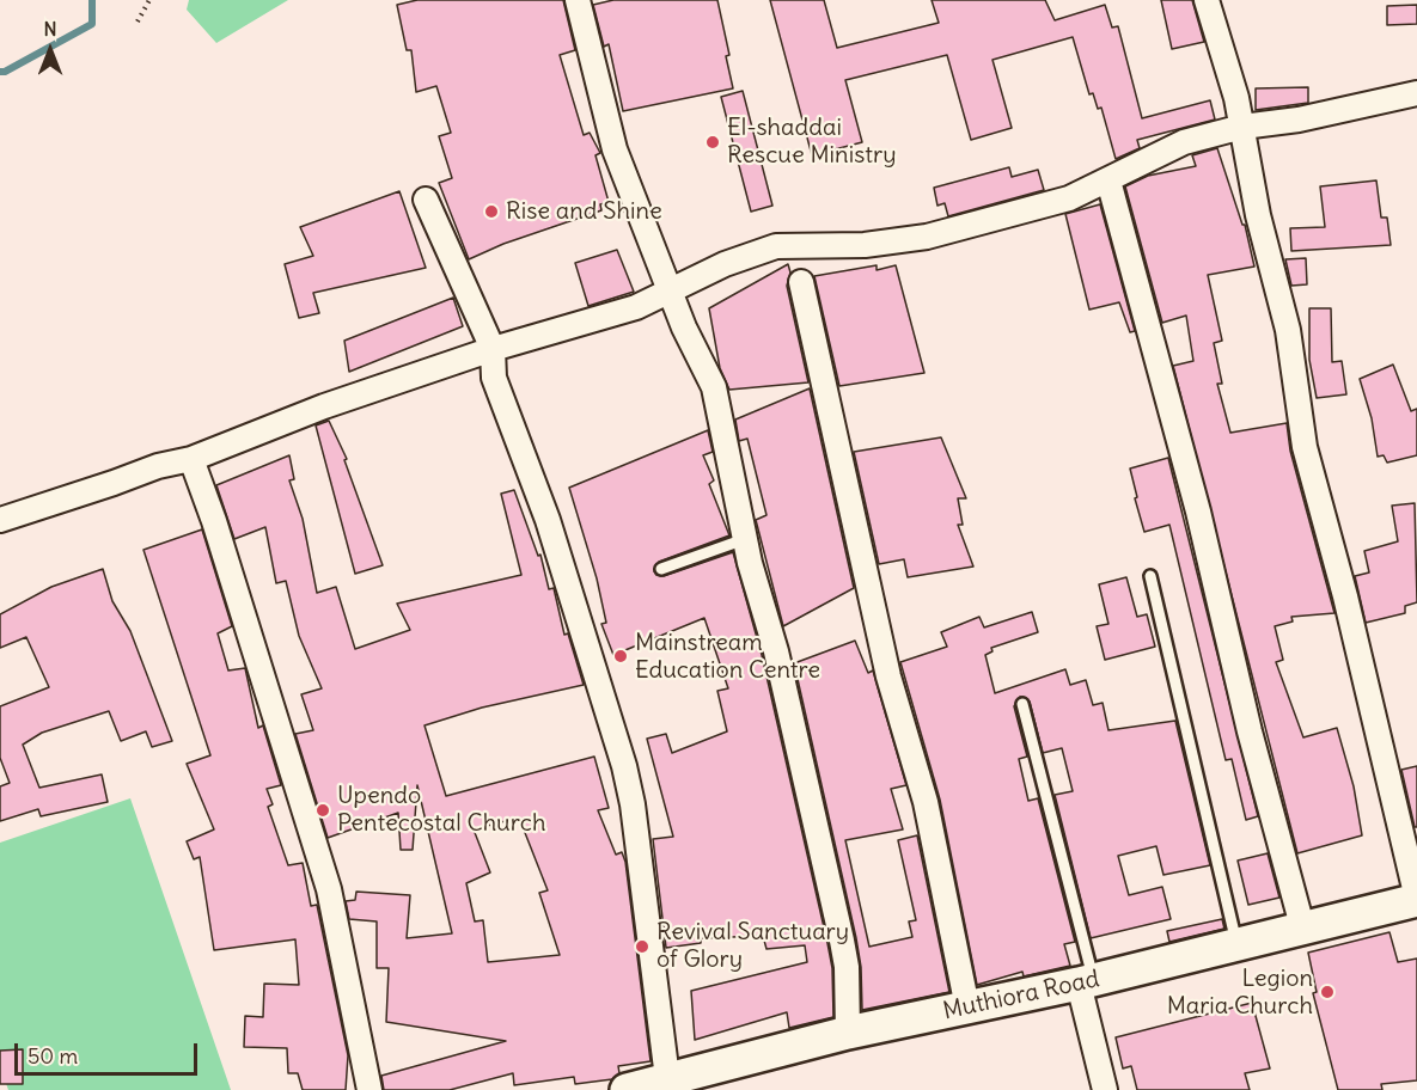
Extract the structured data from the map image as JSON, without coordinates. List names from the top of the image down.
{
  "streets": {
    "street": ["Muthiora Road"]
  },
  "places": [
    "El-shaddai Rescue Ministry",
    "Rise and Shine",
    "Mainstream Education Centre",
    "Upendo Pentecostal Church",
    "Revival Sanctuary of Glory",
    "Legion Maria Church"
  ],
  "scale_bar": "50 m",
  "north": "top"
}
